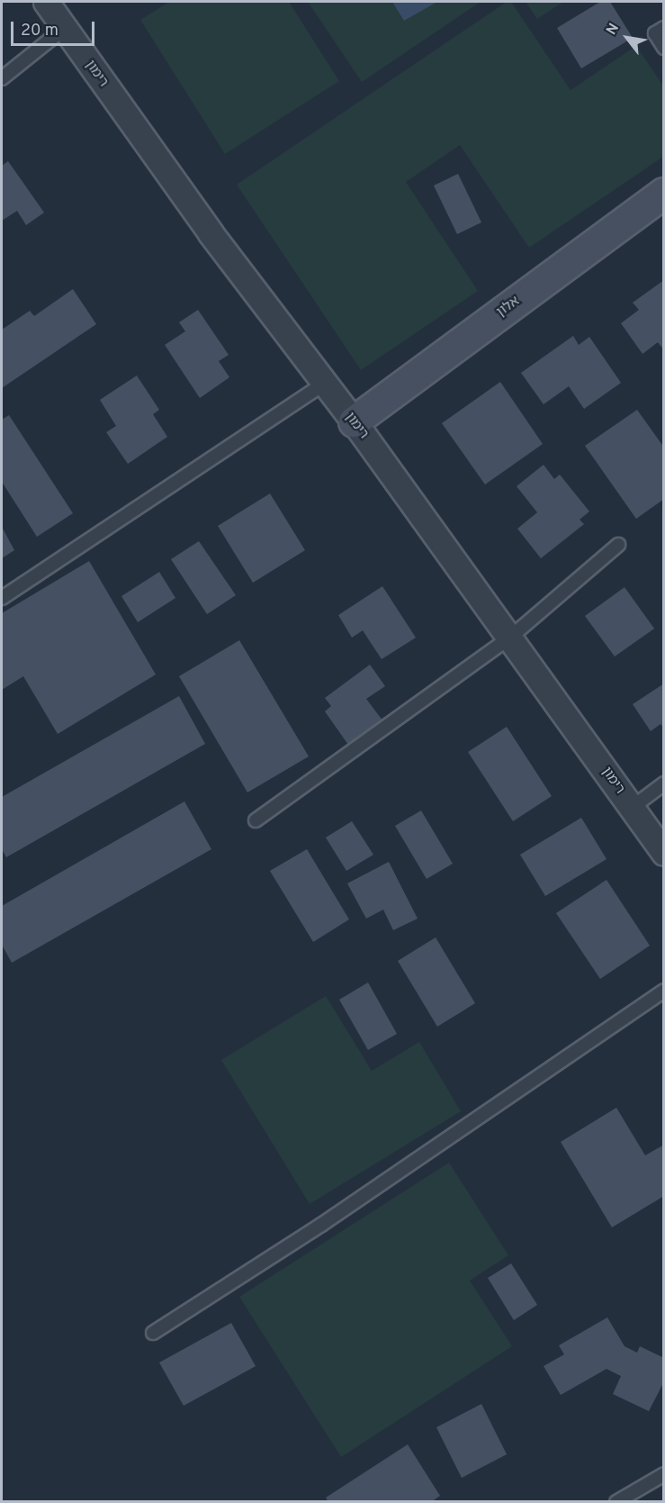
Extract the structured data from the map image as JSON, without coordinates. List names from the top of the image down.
{
  "streets": {
    "street": ["רימון", "אלון"]
  },
  "crossings": [
    ["רימון", "אלון"]
  ],
  "scale_bar": "20 m",
  "north": "top left"
}
